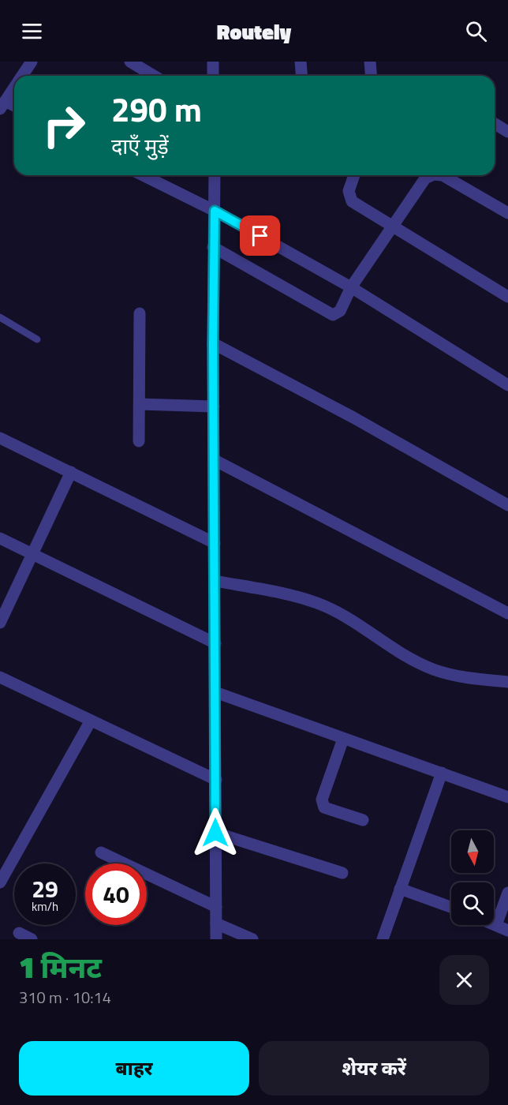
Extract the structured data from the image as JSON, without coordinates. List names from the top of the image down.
{
  "north": "bottom",
  "page": {
    "header": "Routely",
    "turn": ["290 m", "दाएँ मुड़ें"],
    "speed": "29 km/h",
    "limit": "40",
    "heading": ["1 मिनट", "310 m · 10:14"],
    "buttons": ["बाहर", "शेयर करें"]
  }
}
